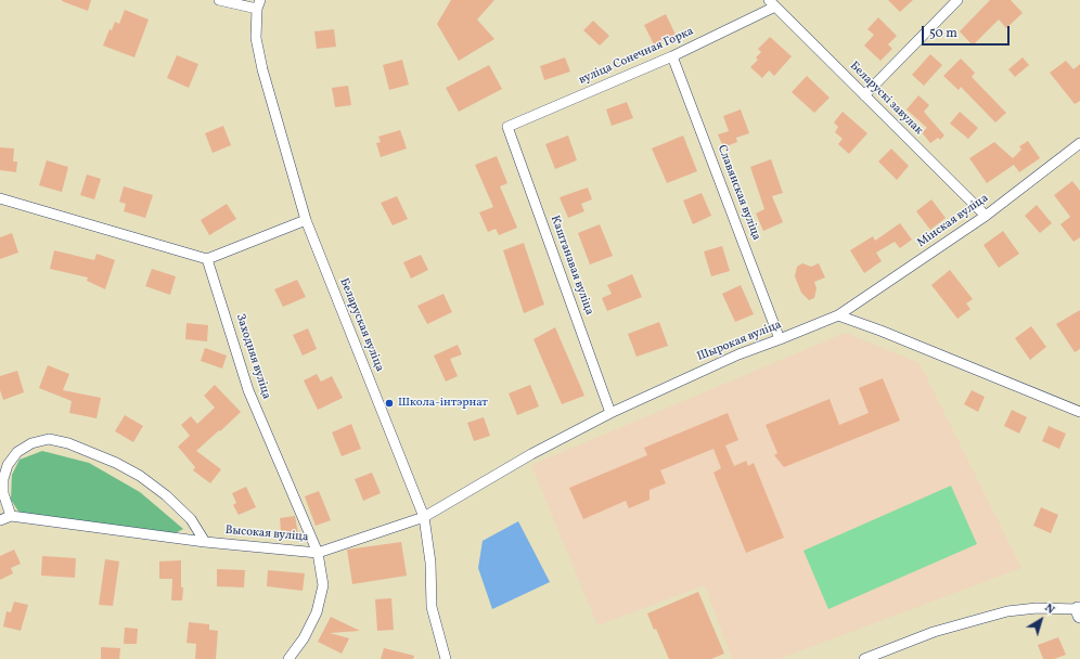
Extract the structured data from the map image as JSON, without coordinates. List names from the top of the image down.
{
  "streets": {
    "street": [
      "вуліца Сонечная Горка",
      "Беларускі завулак",
      "Славянская вуліца",
      "Мінская вуліца",
      "Каштанавая вуліца",
      "Беларуская вуліца",
      "Шырокая вуліца",
      "Заходняя вуліца",
      "Высокая вуліца"
    ]
  },
  "crossings": [
    ["вуліца Сонечная Горка", "Беларускі завулак"],
    ["вуліца Сонечная Горка", "Славянская вуліца"],
    ["вуліца Сонечная Горка", "Каштанавая вуліца"],
    ["Беларускі завулак", "Мінская вуліца"],
    ["Славянская вуліца", "Шырокая вуліца"],
    ["Мінская вуліца", "Шырокая вуліца"],
    ["Каштанавая вуліца", "Шырокая вуліца"],
    ["Беларуская вуліца", "Шырокая вуліца"],
    ["Беларуская вуліца", "Высокая вуліца"],
    ["Шырокая вуліца", "Высокая вуліца"],
    ["Заходняя вуліца", "Высокая вуліца"]
  ],
  "places": ["Школа-інтэрнат"],
  "scale_bar": "50 m",
  "north": "top right"
}
